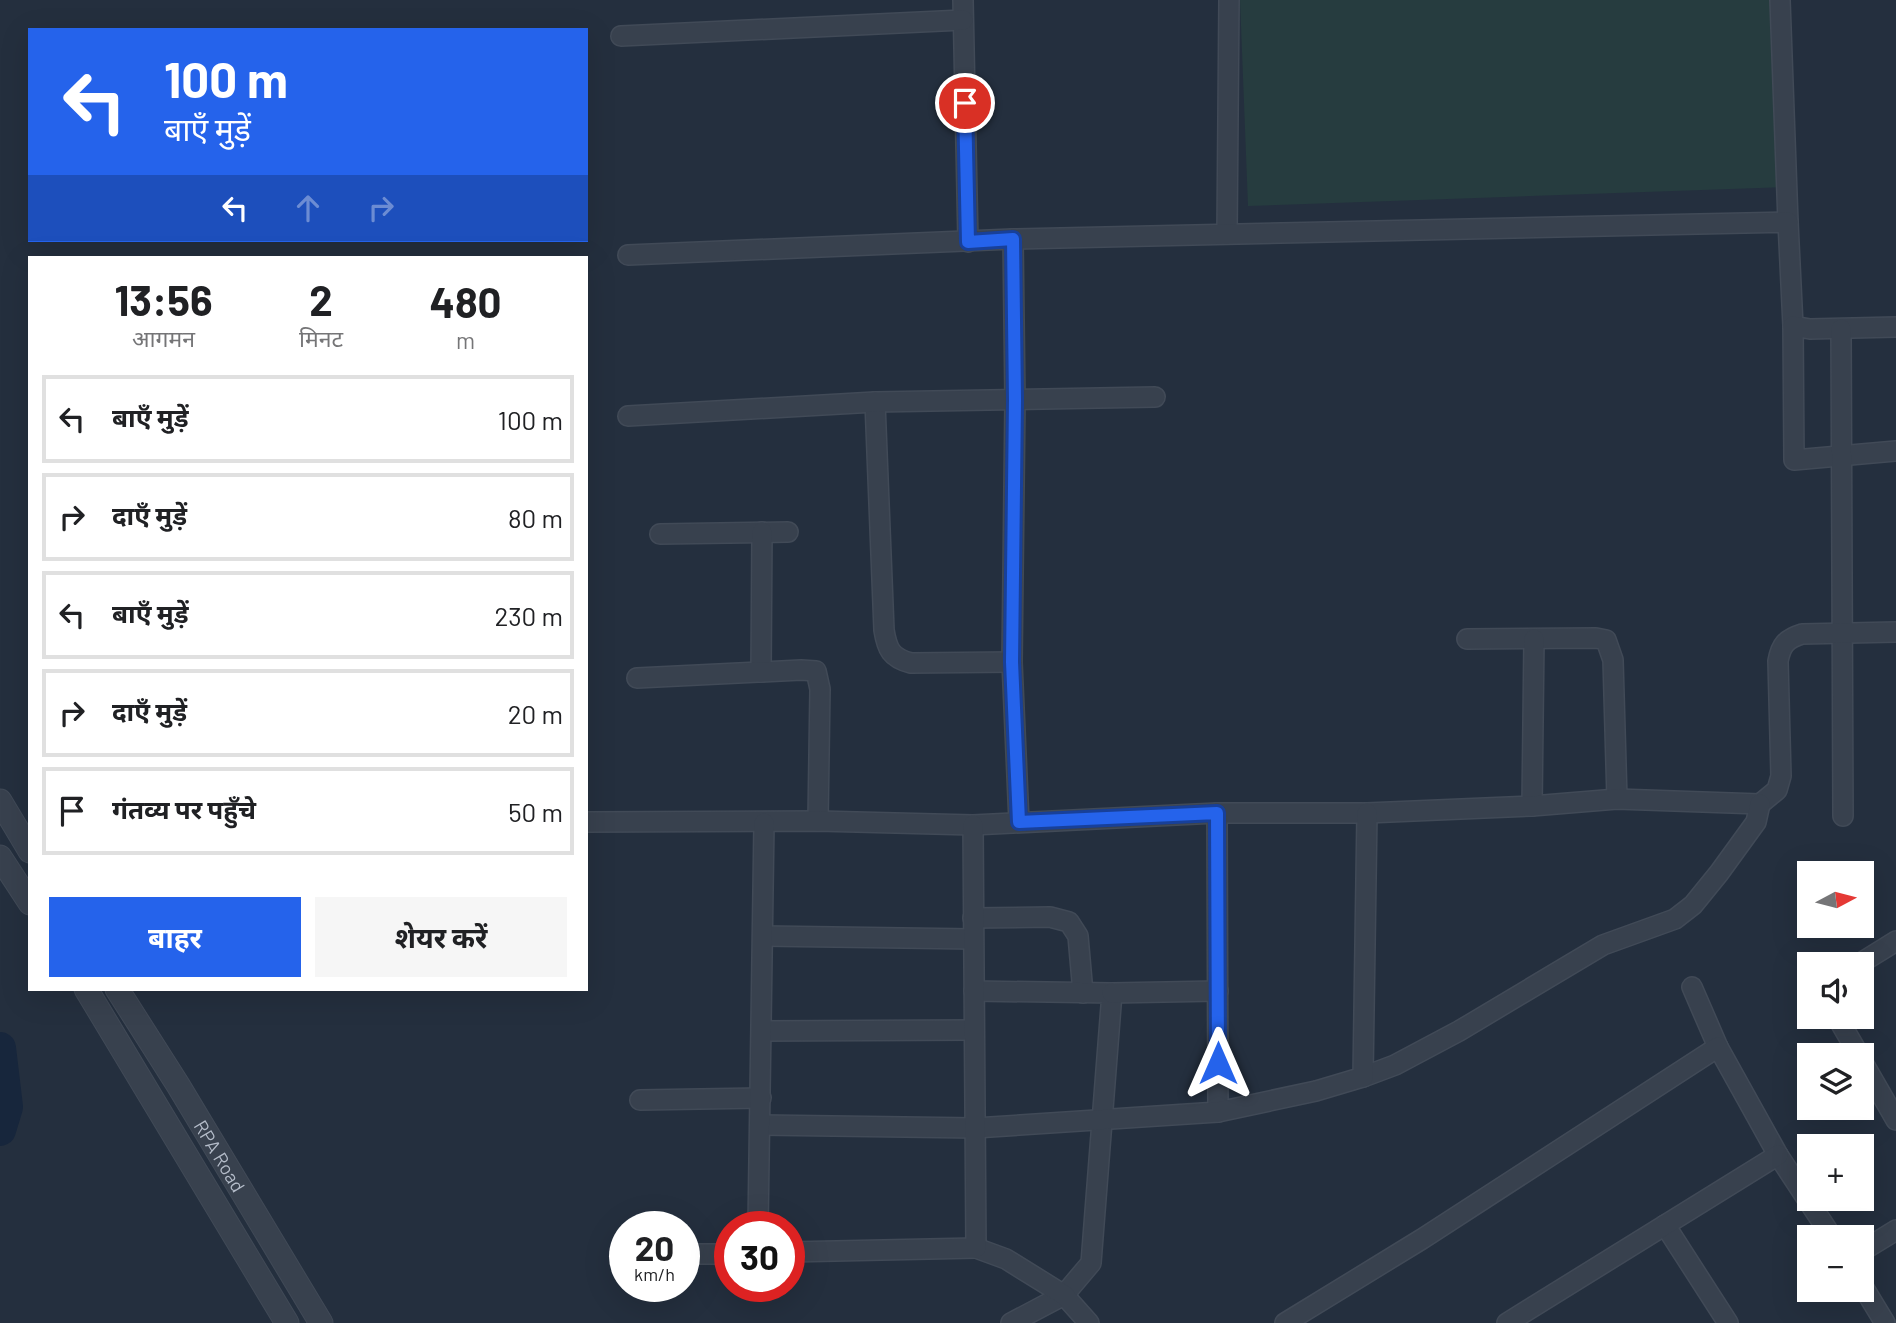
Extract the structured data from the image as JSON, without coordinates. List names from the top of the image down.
{
  "streets": {
    "street": ["RPA Road"]
  },
  "north": "right",
  "page": {
    "turn": ["100 m", "बाएँ मुड़ें"],
    "eta": [
      "13:56",
      "आगमन",
      "2",
      "मिनट",
      "480",
      "m"
    ],
    "list": [
      {
        "name": "बाएँ मुड़ें",
        "value": "100 m"
      },
      {
        "name": "दाएँ मुड़ें",
        "value": "80 m"
      },
      {
        "name": "बाएँ मुड़ें",
        "value": "230 m"
      },
      {
        "name": "दाएँ मुड़ें",
        "value": "20 m"
      },
      {
        "name": "गंतव्य पर पहुँचे",
        "value": "50 m"
      }
    ],
    "map_buttons": ["+", "−"],
    "buttons": ["बाहर", "शेयर करें"],
    "speed": "20 km/h",
    "limit": "30"
  }
}
